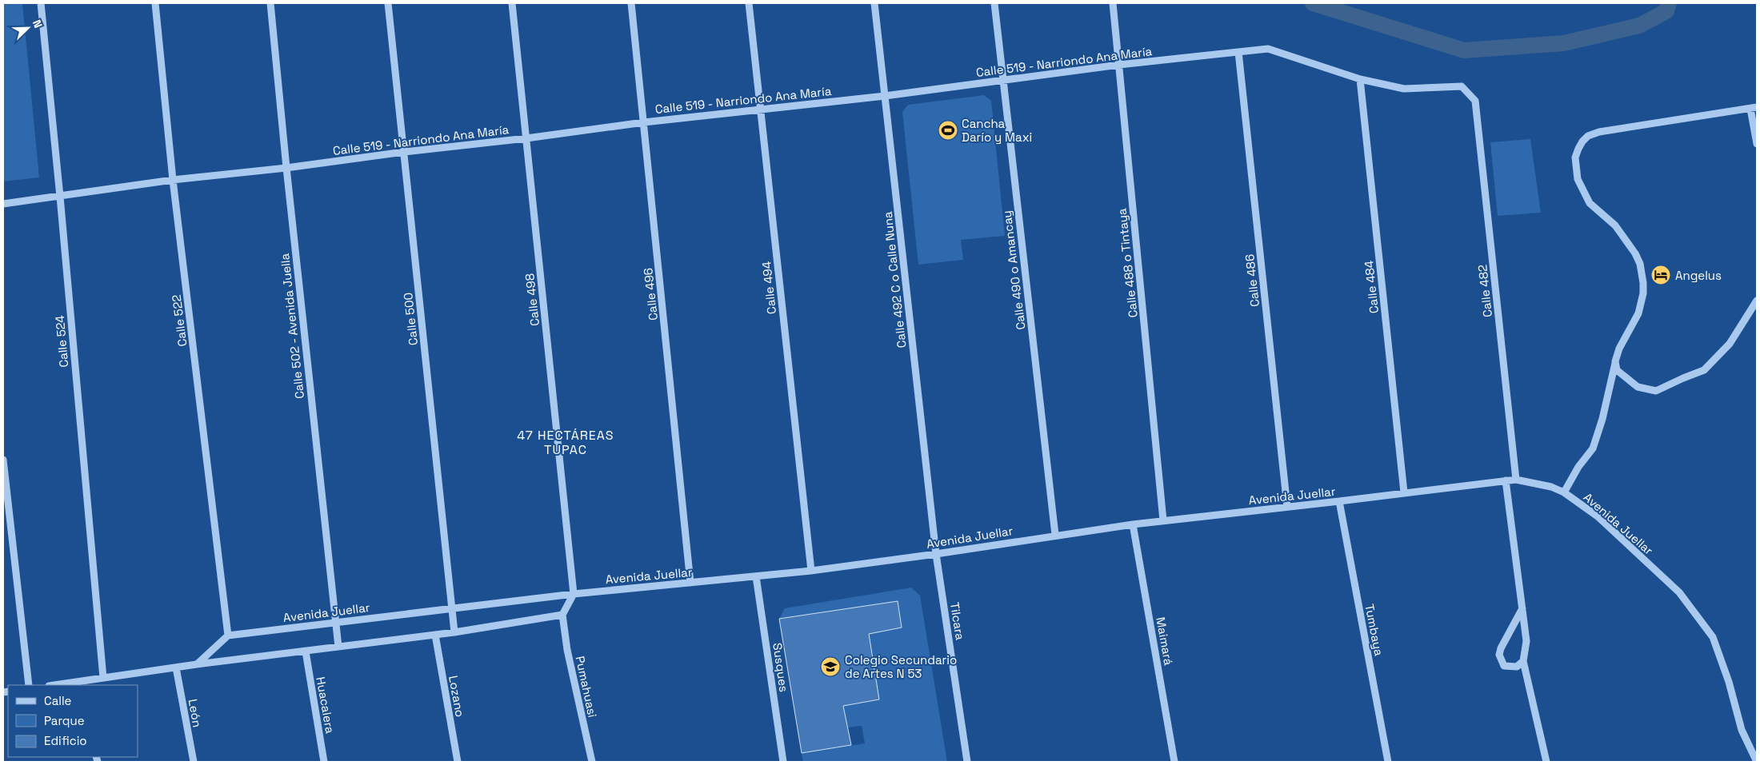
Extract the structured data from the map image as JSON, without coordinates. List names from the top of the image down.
{
  "streets": {
    "street": [
      "Calle 519 - Narriondo Ana María",
      "Calle 488 o Tintaya",
      "Calle 490 o Amancay",
      "Calle 492 C o Calle Nuna",
      "Calle 486",
      "Calle 484",
      "Calle 494",
      "Calle 482",
      "Calle 496",
      "Calle 498",
      "Calle 500",
      "Calle 522",
      "Calle 502 - Avenida Juella",
      "Calle 524",
      "Avenida Juellar",
      "Tilcara",
      "Tumbaya",
      "Maimará",
      "Susques",
      "Pumahuasi",
      "Lozano",
      "Huacalera",
      "León"
    ]
  },
  "crossings": [
    ["Calle 519 - Narriondo Ana María", "Calle 488 o Tintaya"],
    ["Calle 519 - Narriondo Ana María", "Calle 490 o Amancay"],
    ["Calle 519 - Narriondo Ana María", "Calle 492 C o Calle Nuna"],
    ["Calle 519 - Narriondo Ana María", "Calle 486"],
    ["Calle 519 - Narriondo Ana María", "Calle 484"],
    ["Calle 519 - Narriondo Ana María", "Calle 494"],
    ["Calle 519 - Narriondo Ana María", "Calle 482"],
    ["Calle 519 - Narriondo Ana María", "Calle 496"],
    ["Calle 519 - Narriondo Ana María", "Calle 498"],
    ["Calle 519 - Narriondo Ana María", "Calle 500"],
    ["Calle 519 - Narriondo Ana María", "Calle 522"],
    ["Calle 519 - Narriondo Ana María", "Calle 502 - Avenida Juella"],
    ["Calle 519 - Narriondo Ana María", "Calle 524"],
    ["Calle 488 o Tintaya", "Avenida Juellar"],
    ["Calle 490 o Amancay", "Avenida Juellar"],
    ["Calle 492 C o Calle Nuna", "Avenida Juellar"],
    ["Calle 492 C o Calle Nuna", "Tilcara"],
    ["Calle 486", "Avenida Juellar"],
    ["Calle 484", "Avenida Juellar"],
    ["Calle 494", "Avenida Juellar"],
    ["Calle 482", "Avenida Juellar"],
    ["Calle 496", "Avenida Juellar"],
    ["Calle 498", "Avenida Juellar"],
    ["Calle 500", "Avenida Juellar"],
    ["Calle 522", "Avenida Juellar"],
    ["Calle 502 - Avenida Juella", "Avenida Juellar"],
    ["Avenida Juellar", "Tilcara"],
    ["Avenida Juellar", "Tumbaya"],
    ["Avenida Juellar", "Maimará"],
    ["Avenida Juellar", "Susques"]
  ],
  "districts": ["47 HECTÁREAS TUPAC"],
  "places": {
    "sports": ["Cancha Darío y Maxi"],
    "hotel": ["Angelus"],
    "school or university": ["Colegio Secundario de Artes N 53"]
  },
  "legend": ["Calle", "Parque", "Edificio"],
  "north": "top right"
}
